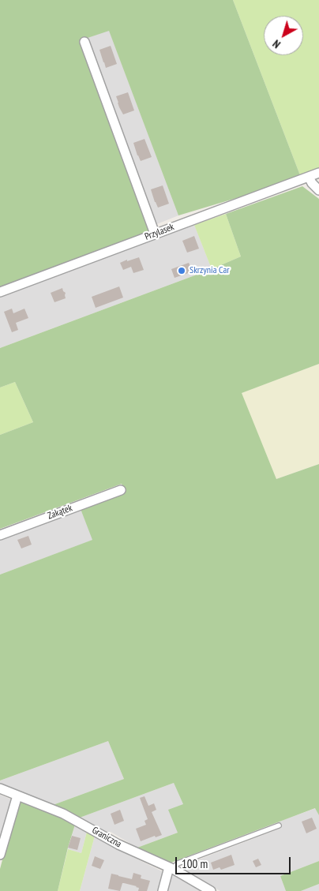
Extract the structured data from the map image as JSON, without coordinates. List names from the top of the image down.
{
  "streets": {
    "street": ["Przylasek", "Zakątek", "Graniczna"]
  },
  "places": ["Skrzynia Car"],
  "scale_bar": "100 m",
  "north": "bottom left"
}
